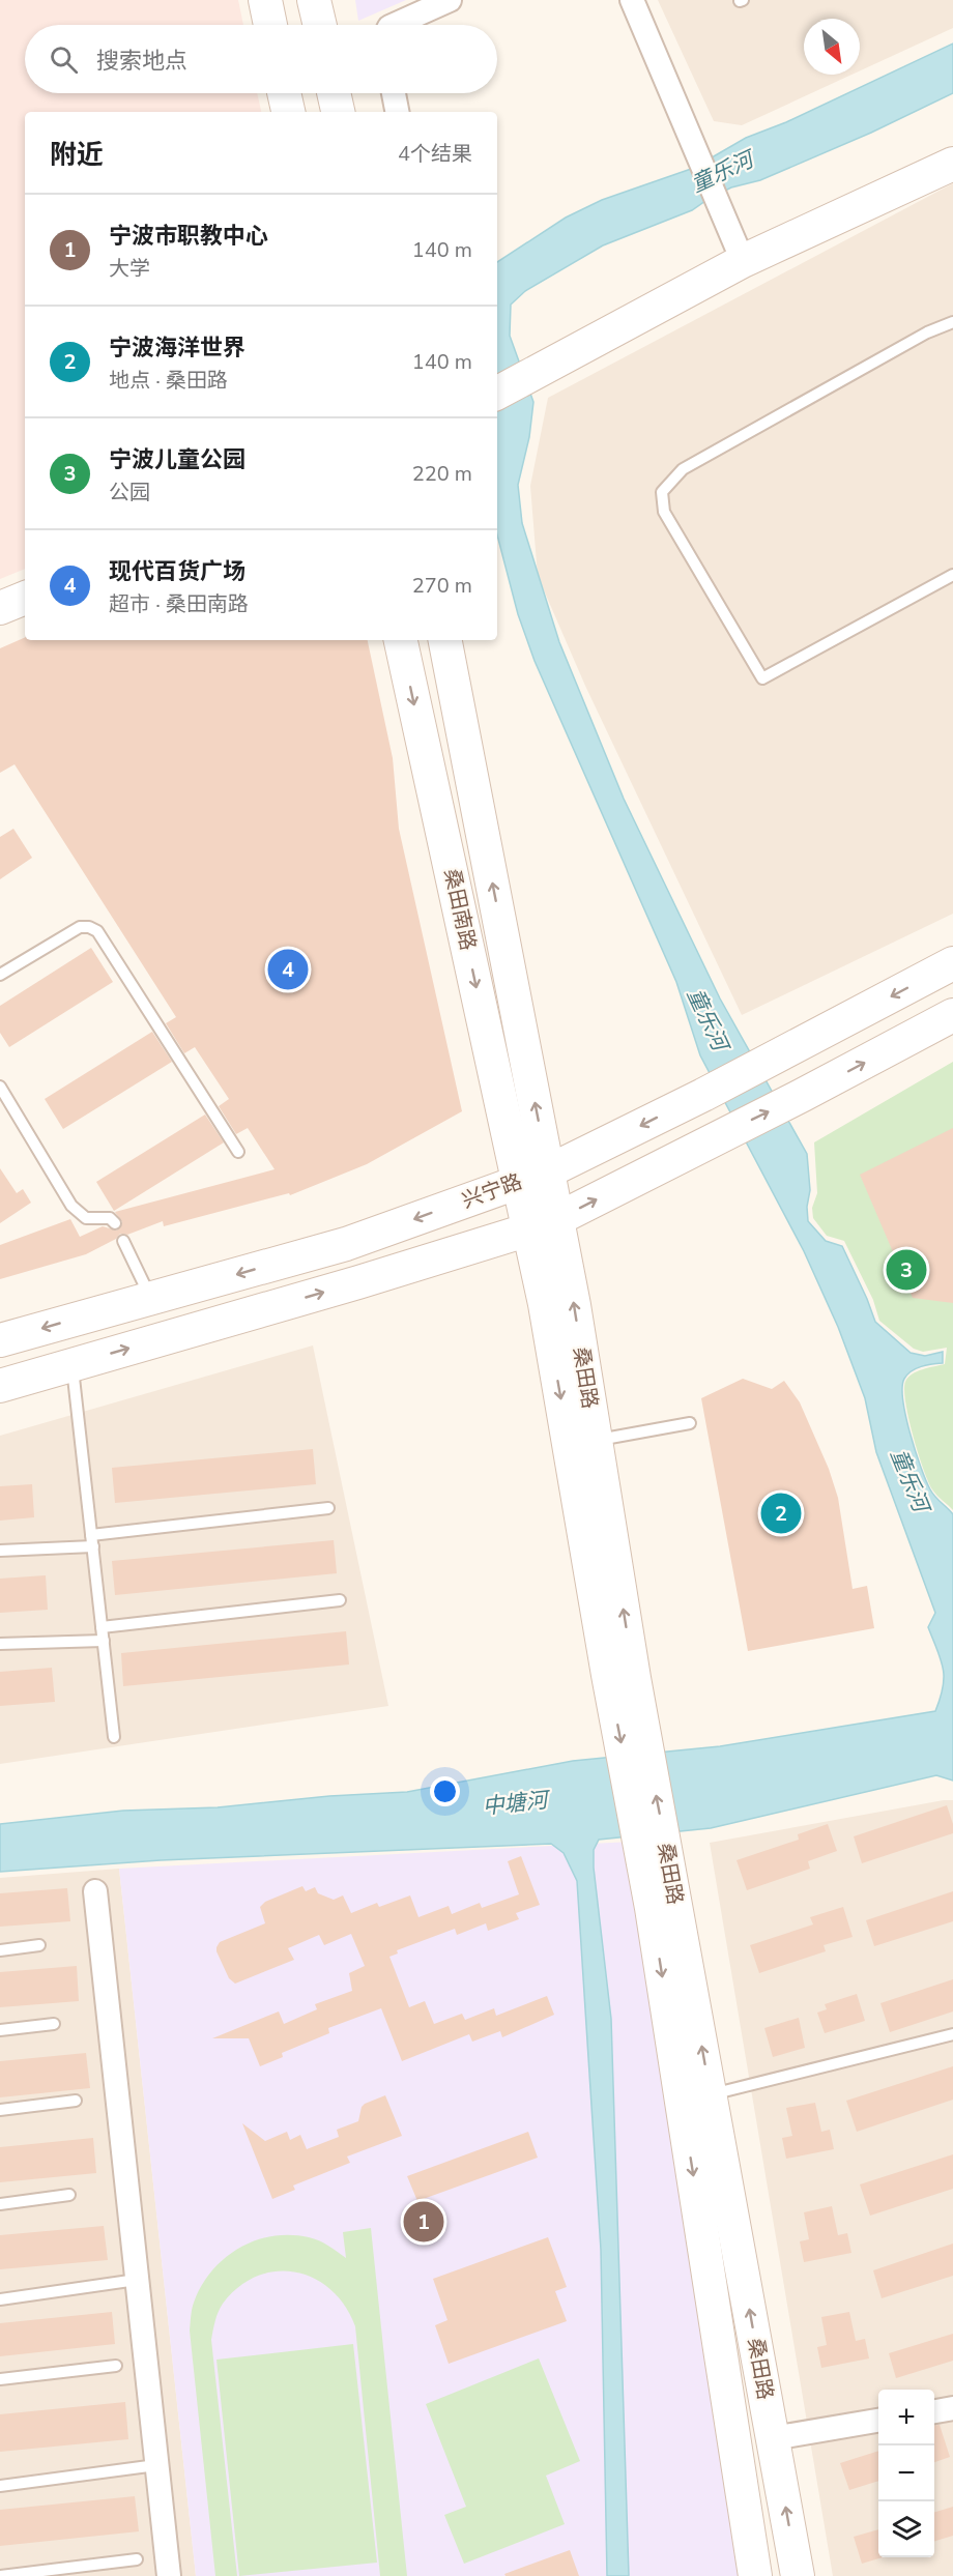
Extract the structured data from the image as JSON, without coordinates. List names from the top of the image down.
{
  "streets": {
    "main road": ["桑田南路", "兴宁路", "桑田路"]
  },
  "crossings": [
    ["桑田南路", "兴宁路"],
    ["桑田南路", "桑田路"],
    ["兴宁路", "桑田路"]
  ],
  "water": ["童乐河", "中塘河"],
  "north": "bottom right",
  "page": {
    "search": "搜索地点",
    "heading": ["附近", "4个结果"],
    "list": [
      {
        "mark": "1",
        "name": "宁波市职教中心",
        "note": "大学",
        "value": "140 m"
      },
      {
        "mark": "2",
        "name": "宁波海洋世界",
        "note": "地点 · 桑田路",
        "value": "140 m"
      },
      {
        "mark": "3",
        "name": "宁波儿童公园",
        "note": "公园",
        "value": "220 m"
      },
      {
        "mark": "4",
        "name": "现代百货广场",
        "note": "超市 · 桑田南路",
        "value": "270 m"
      }
    ],
    "pins": [
      "4",
      "3",
      "2",
      "1"
    ],
    "map_buttons": ["+", "−"]
  }
}
